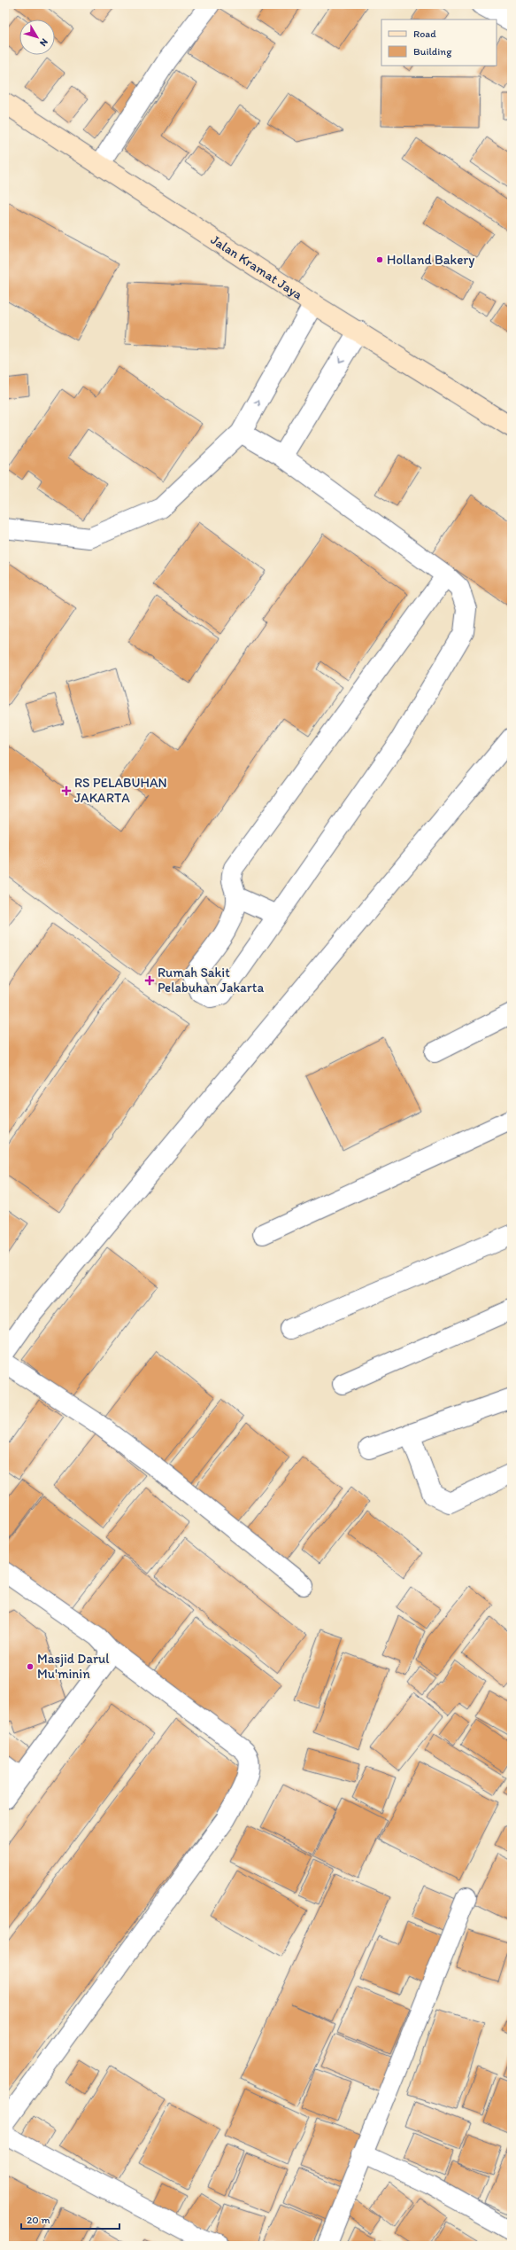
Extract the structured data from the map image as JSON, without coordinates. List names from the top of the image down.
{
  "streets": {
    "street": ["Jalan Kramat Jaya"]
  },
  "places": {
    "other": ["Holland Bakery", "Masjid Darul Mu'minin"],
    "health": ["RS PELABUHAN JAKARTA", "Rumah Sakit Pelabuhan Jakarta"]
  },
  "legend": ["Road", "Building"],
  "scale_bar": "20 m",
  "north": "bottom right"
}
